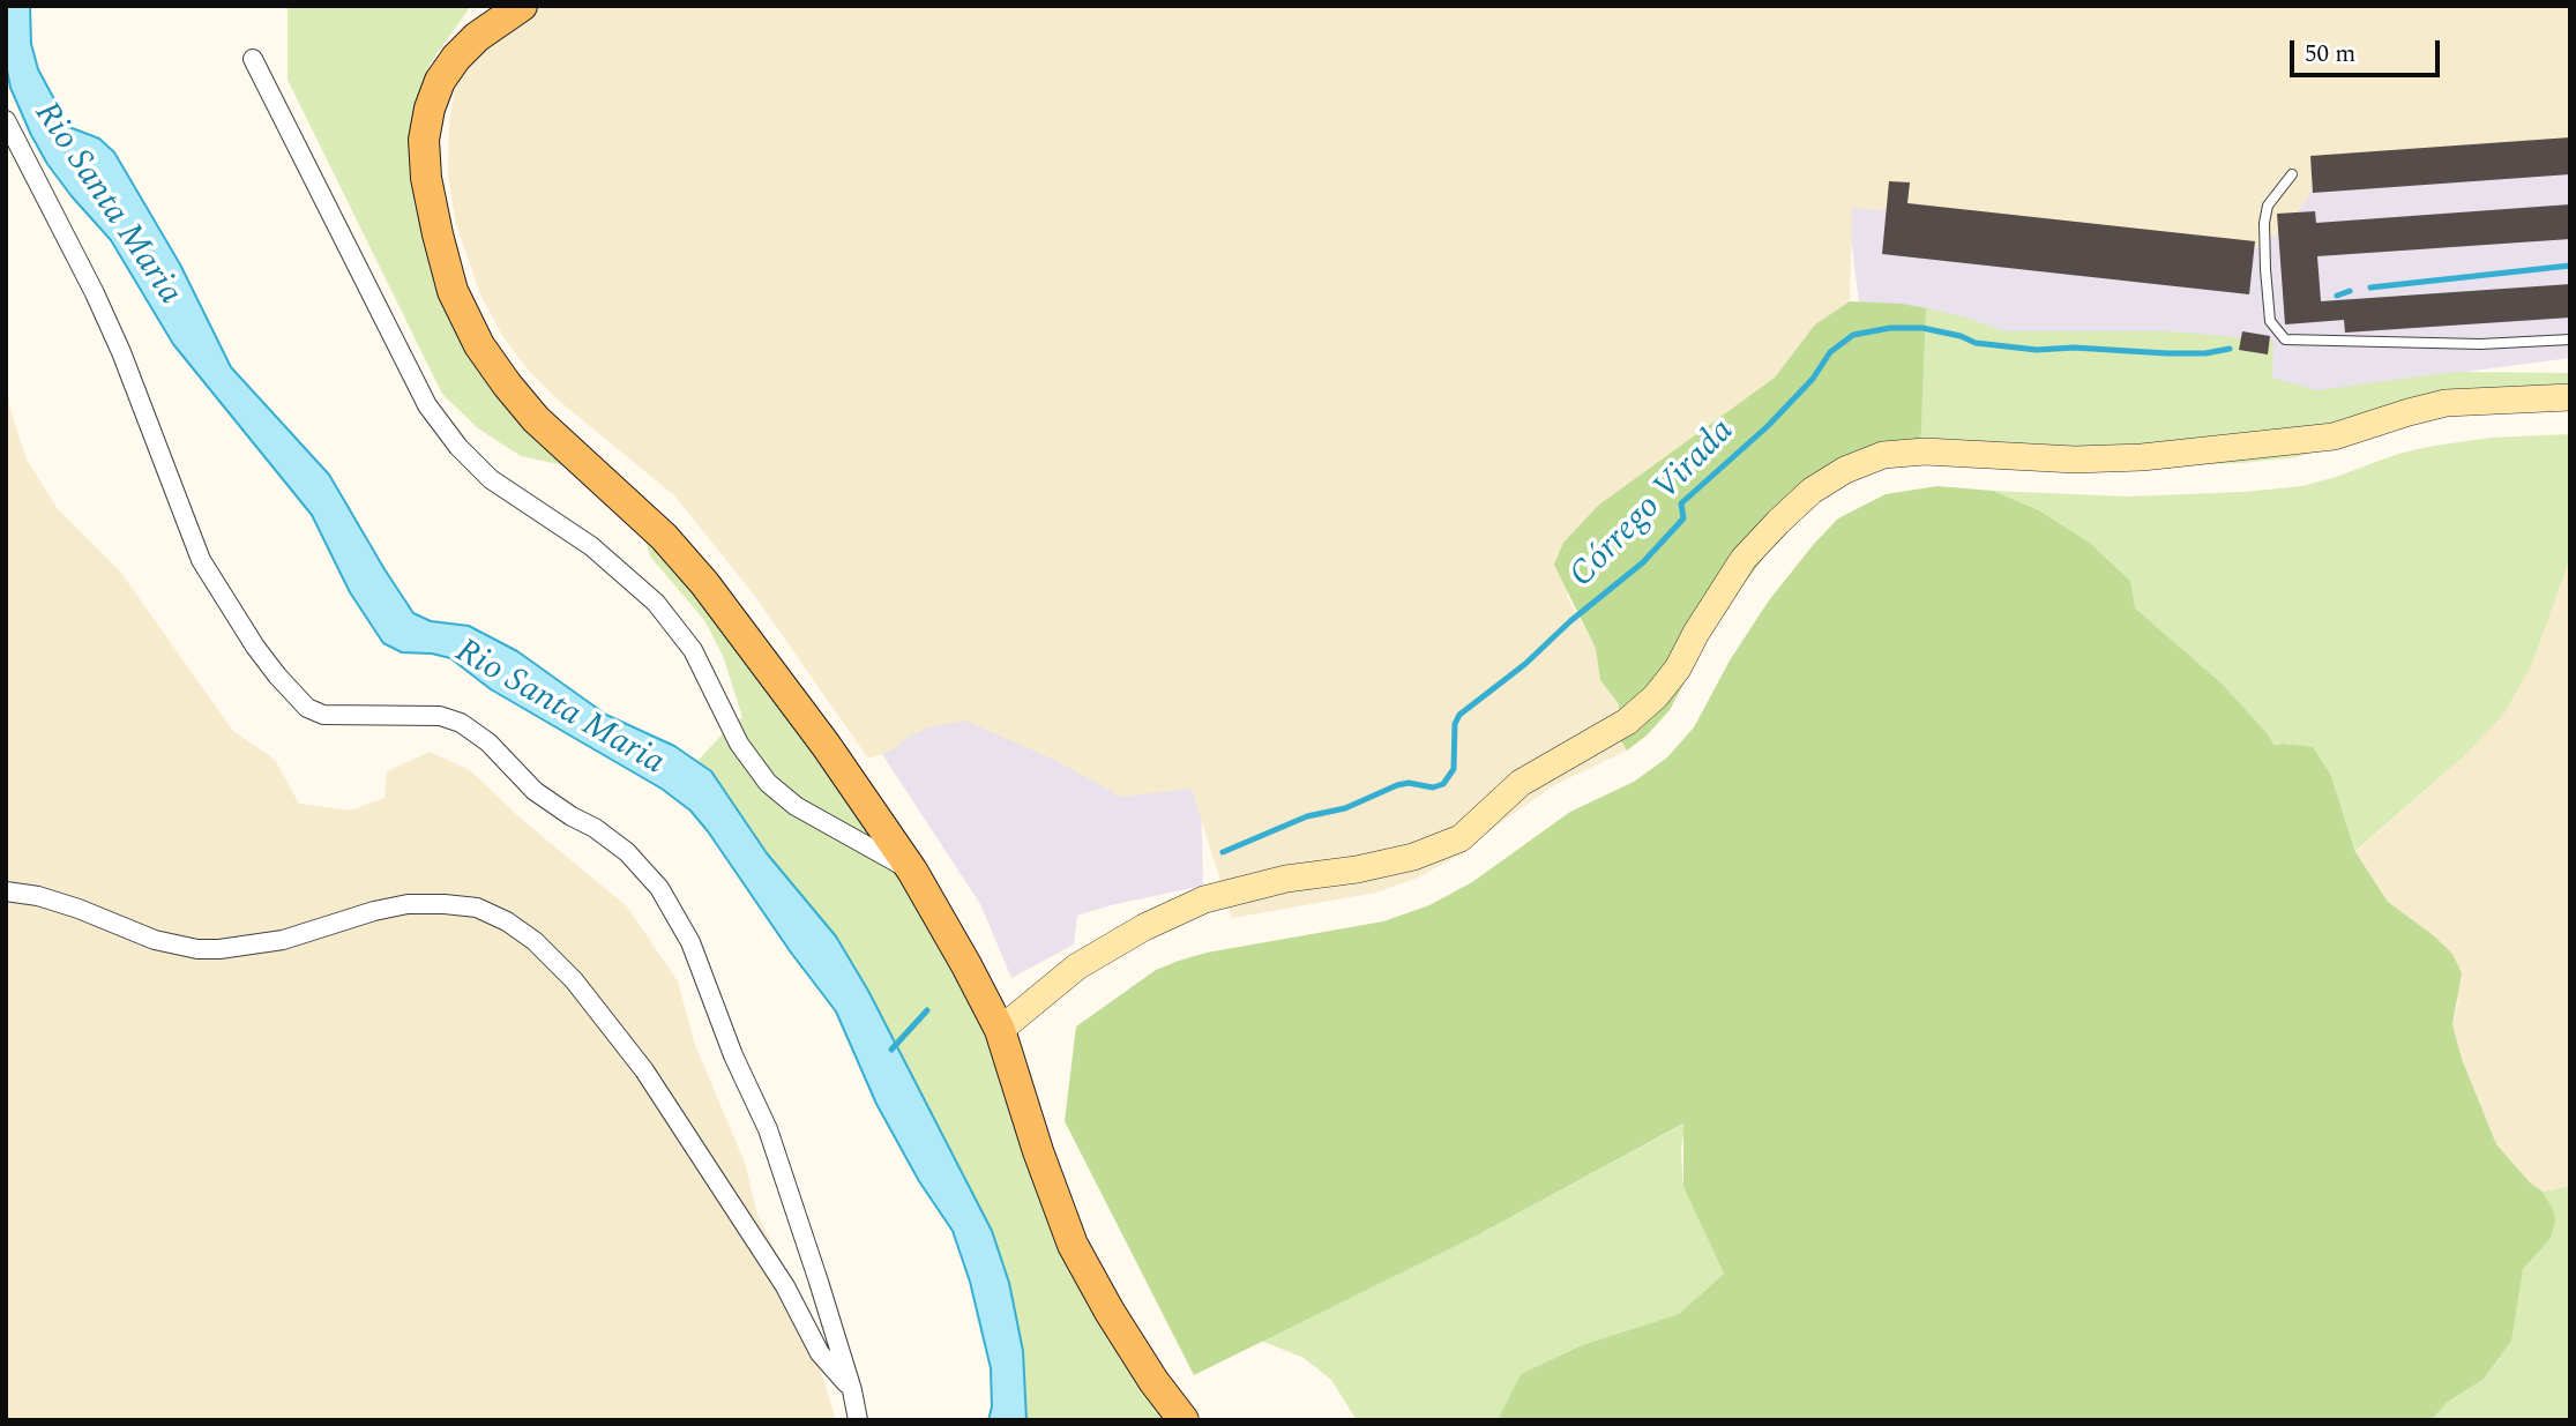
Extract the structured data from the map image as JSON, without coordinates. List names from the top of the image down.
{
  "water": ["Rio Santa Maria", "Córrego Virada"],
  "scale_bar": "50 m"
}
